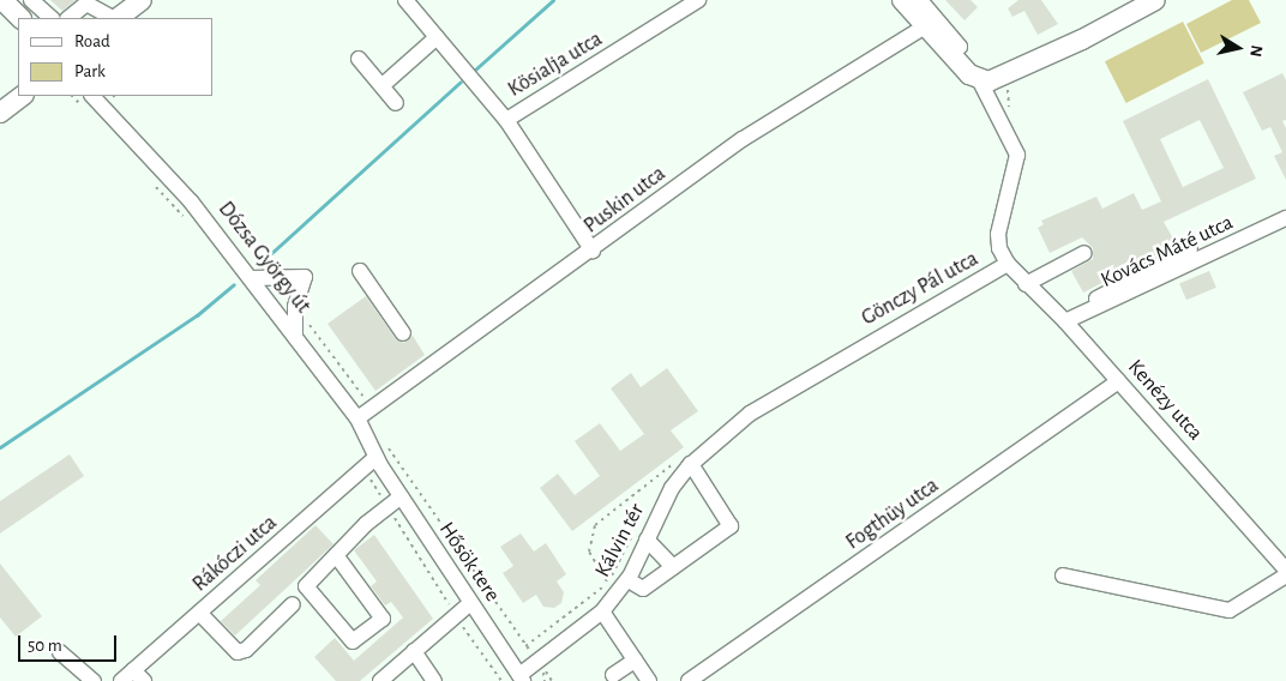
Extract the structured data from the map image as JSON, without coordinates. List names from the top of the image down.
{
  "streets": {
    "street": [
      "Kösialja utca",
      "Puskin utca",
      "Kovács Máté utca",
      "Dózsa György út",
      "Gönczy Pál utca",
      "Kenézy utca",
      "Fogthüy utca",
      "Kálvin tér",
      "Rákóczi utca",
      "Hősök tere"
    ]
  },
  "crossings": [
    ["Kösialja utca", "Puskin utca"],
    ["Puskin utca", "Dózsa György út"],
    ["Kovács Máté utca", "Kenézy utca"],
    ["Dózsa György út", "Rákóczi utca"],
    ["Dózsa György út", "Hősök tere"],
    ["Gönczy Pál utca", "Kenézy utca"],
    ["Gönczy Pál utca", "Kálvin tér"],
    ["Kenézy utca", "Fogthüy utca"],
    ["Kálvin tér", "Hősök tere"],
    ["Rákóczi utca", "Hősök tere"]
  ],
  "legend": ["Road", "Park"],
  "scale_bar": "50 m",
  "north": "right"
}
